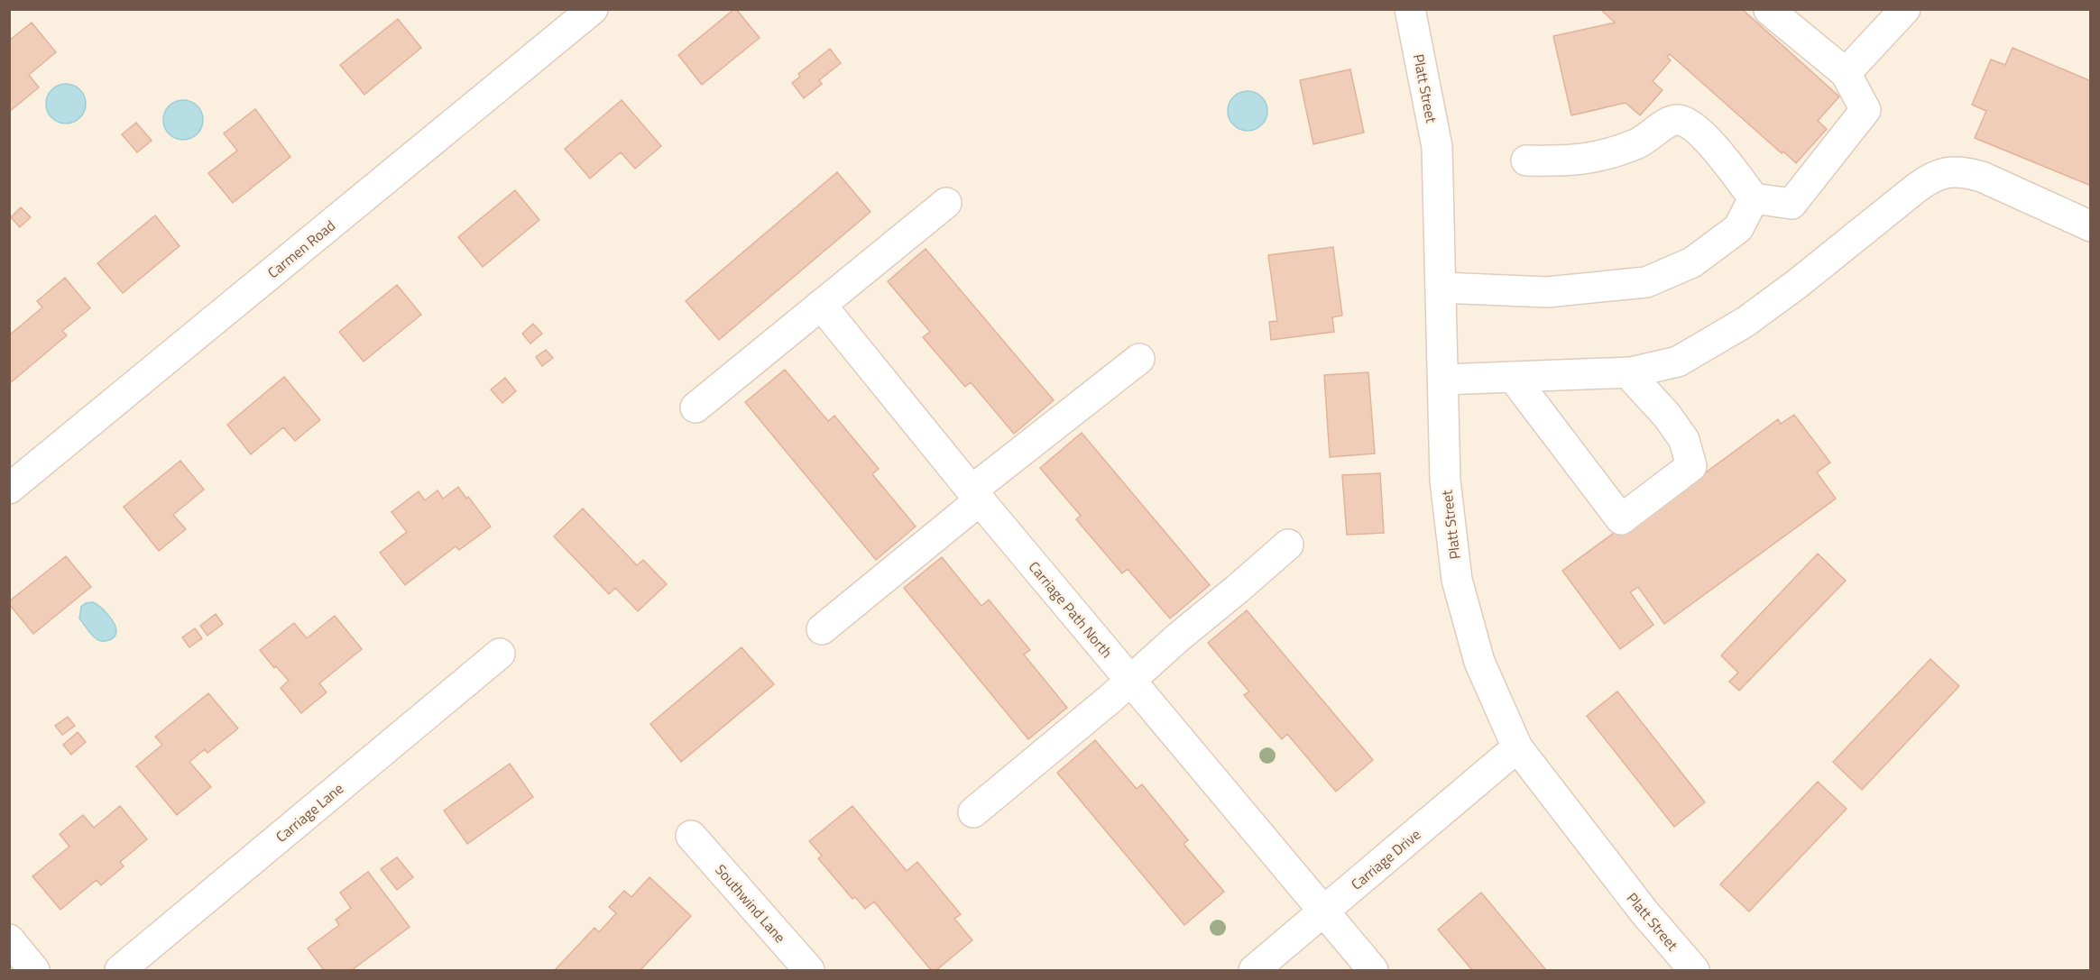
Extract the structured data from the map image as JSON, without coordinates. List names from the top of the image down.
{
  "streets": {
    "street": [
      "Platt Street",
      "Carmen Road",
      "Carriage Path North",
      "Carriage Lane",
      "Carriage Drive",
      "Southwind Lane"
    ]
  },
  "crossings": [
    ["Platt Street", "Carriage Drive"],
    ["Carriage Path North", "Carriage Drive"]
  ]
}
